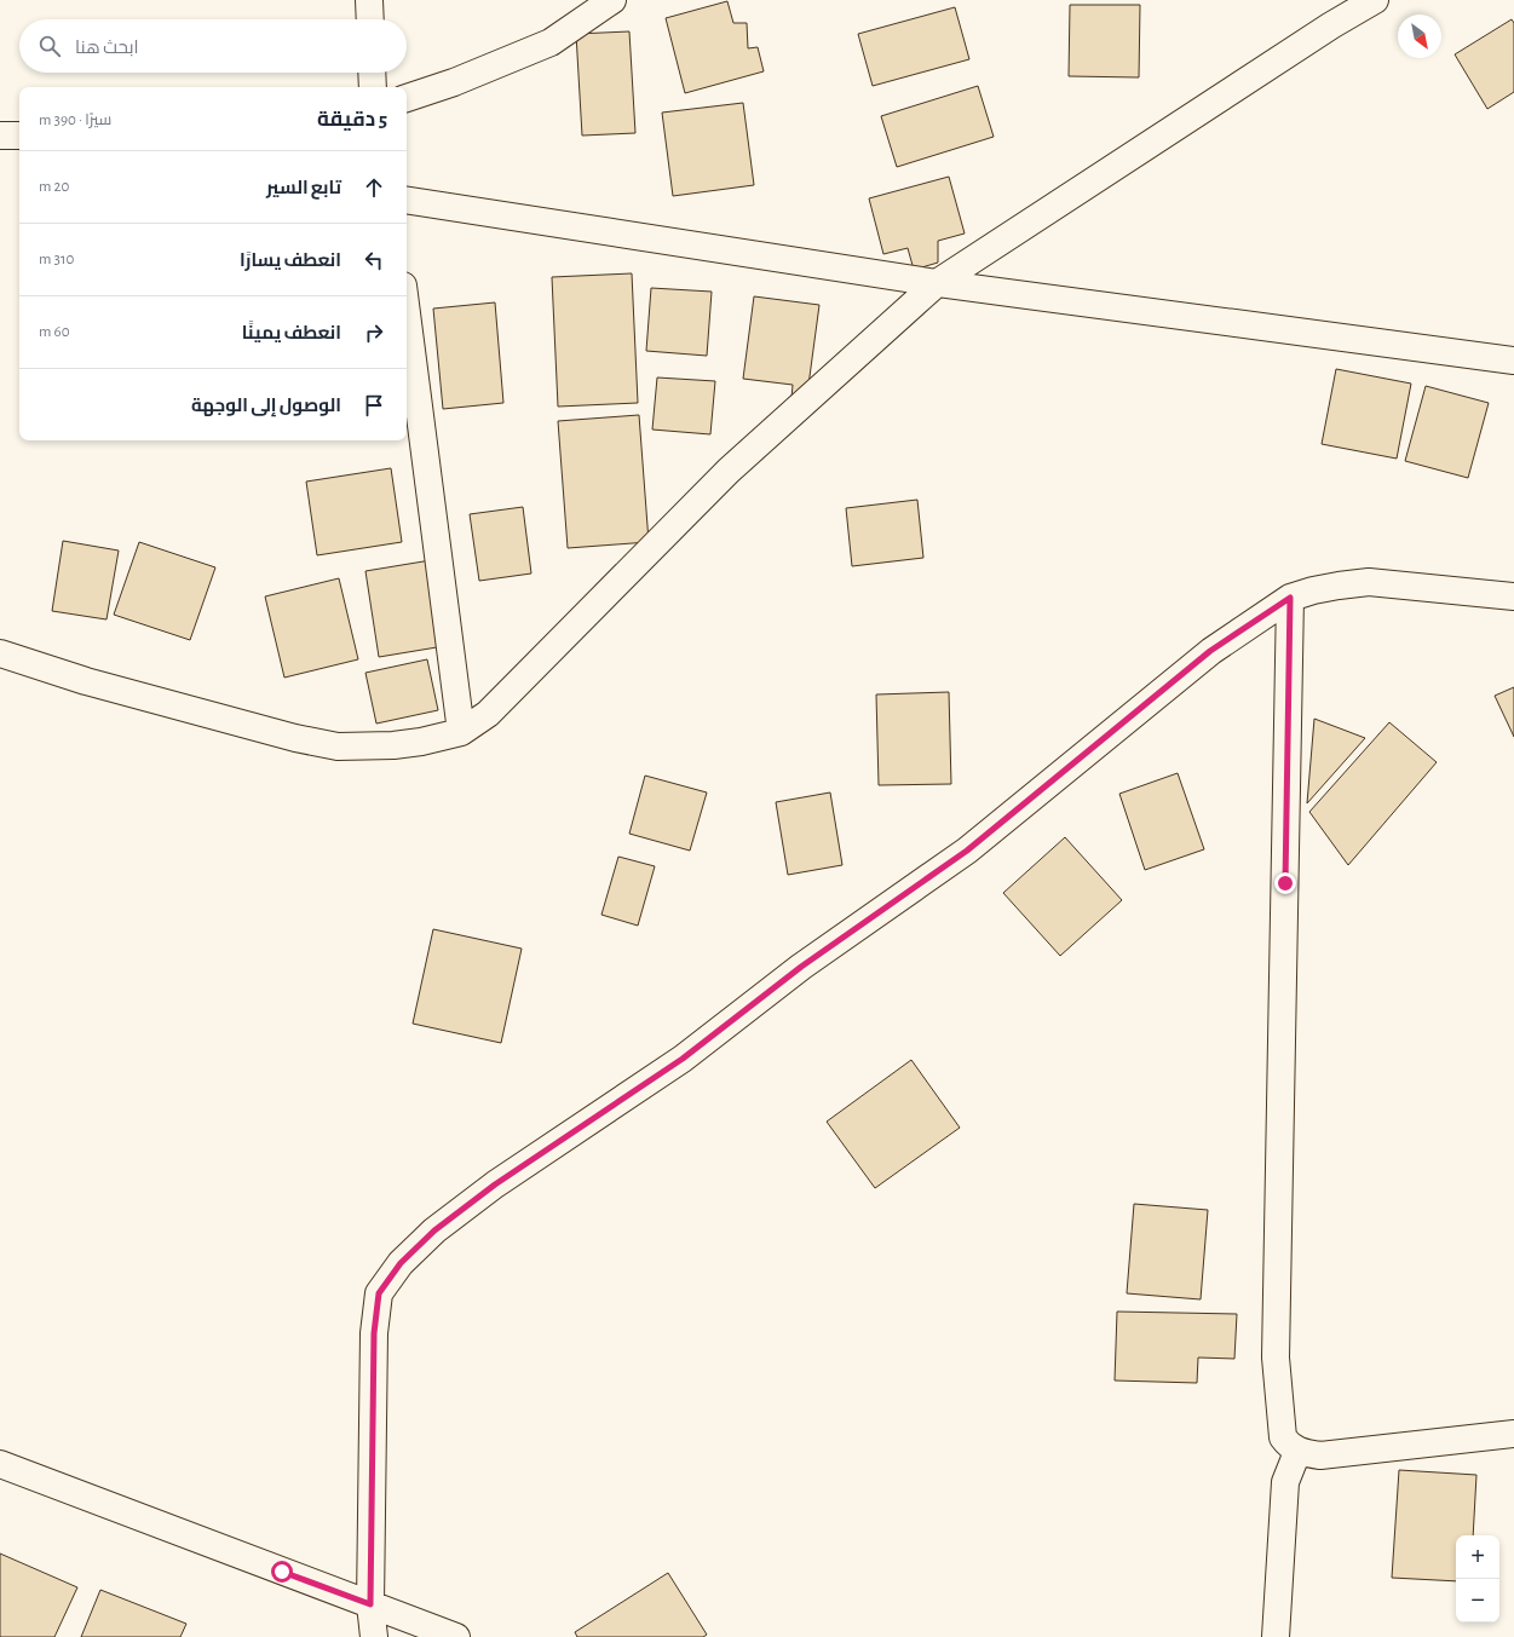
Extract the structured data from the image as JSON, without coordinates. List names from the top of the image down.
{
  "north": "bottom right",
  "page": {
    "search": "ابحث هنا",
    "heading": ["5 دقيقة", "سيرًا · 390 m"],
    "list": [
      ["تابع السير", "20 m"],
      ["انعطف يسارًا", "310 m"],
      ["انعطف يمينًا", "60 m"],
      "الوصول إلى الوجهة"
    ],
    "map_buttons": ["+", "−"]
  }
}
